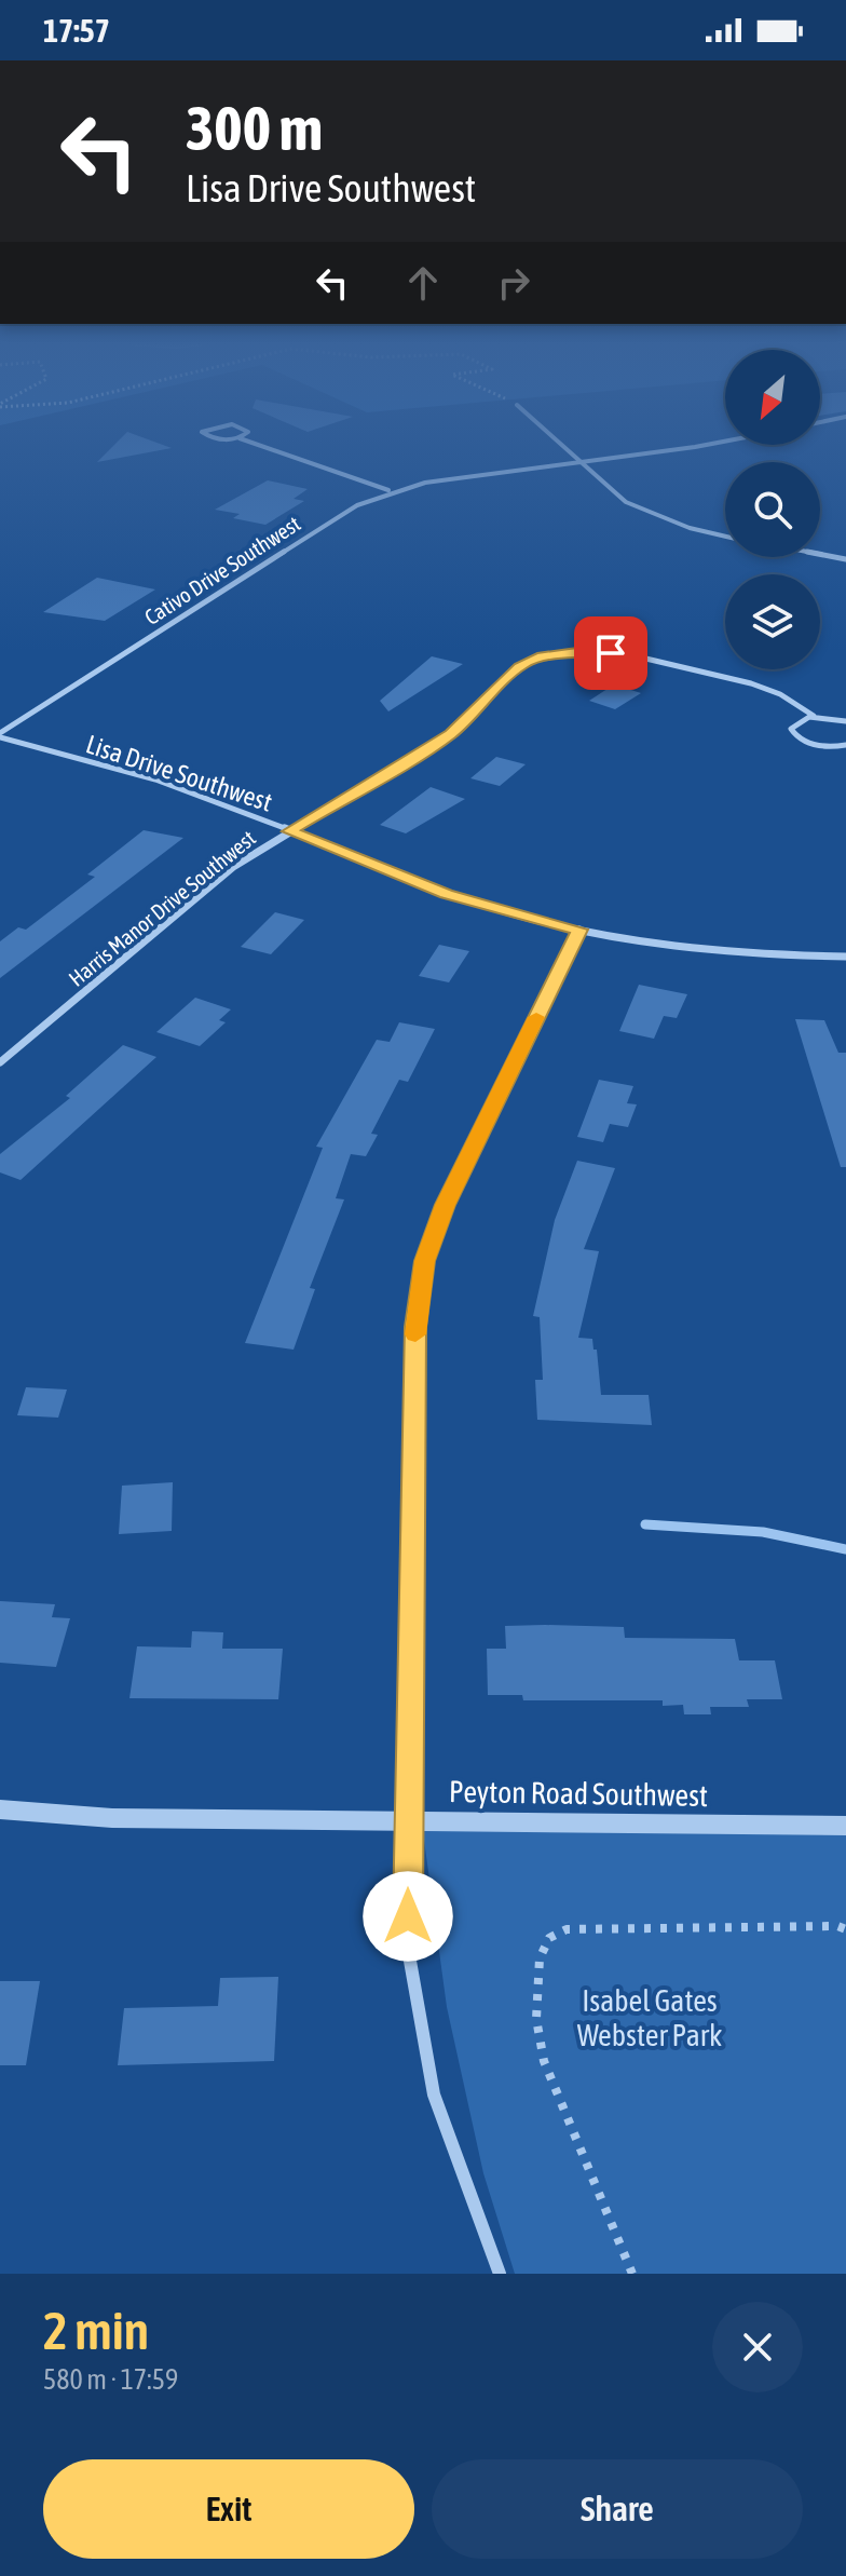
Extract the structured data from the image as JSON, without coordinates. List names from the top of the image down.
{
  "streets": {
    "street": [
      "Cativo Drive Southwest",
      "Lisa Drive Southwest",
      "Harris Manor Drive Southwest",
      "Peyton Road Southwest"
    ]
  },
  "crossings": [
    ["Cativo Drive Southwest", "Lisa Drive Southwest"],
    ["Lisa Drive Southwest", "Harris Manor Drive Southwest"]
  ],
  "parks": ["Isabel Gates Webster Park"],
  "north": "bottom left",
  "page": {
    "status": "17:57",
    "turn": ["300 m", "Lisa Drive Southwest"],
    "heading": ["2 min", "580 m · 17:59"],
    "buttons": ["Exit", "Share"]
  }
}
